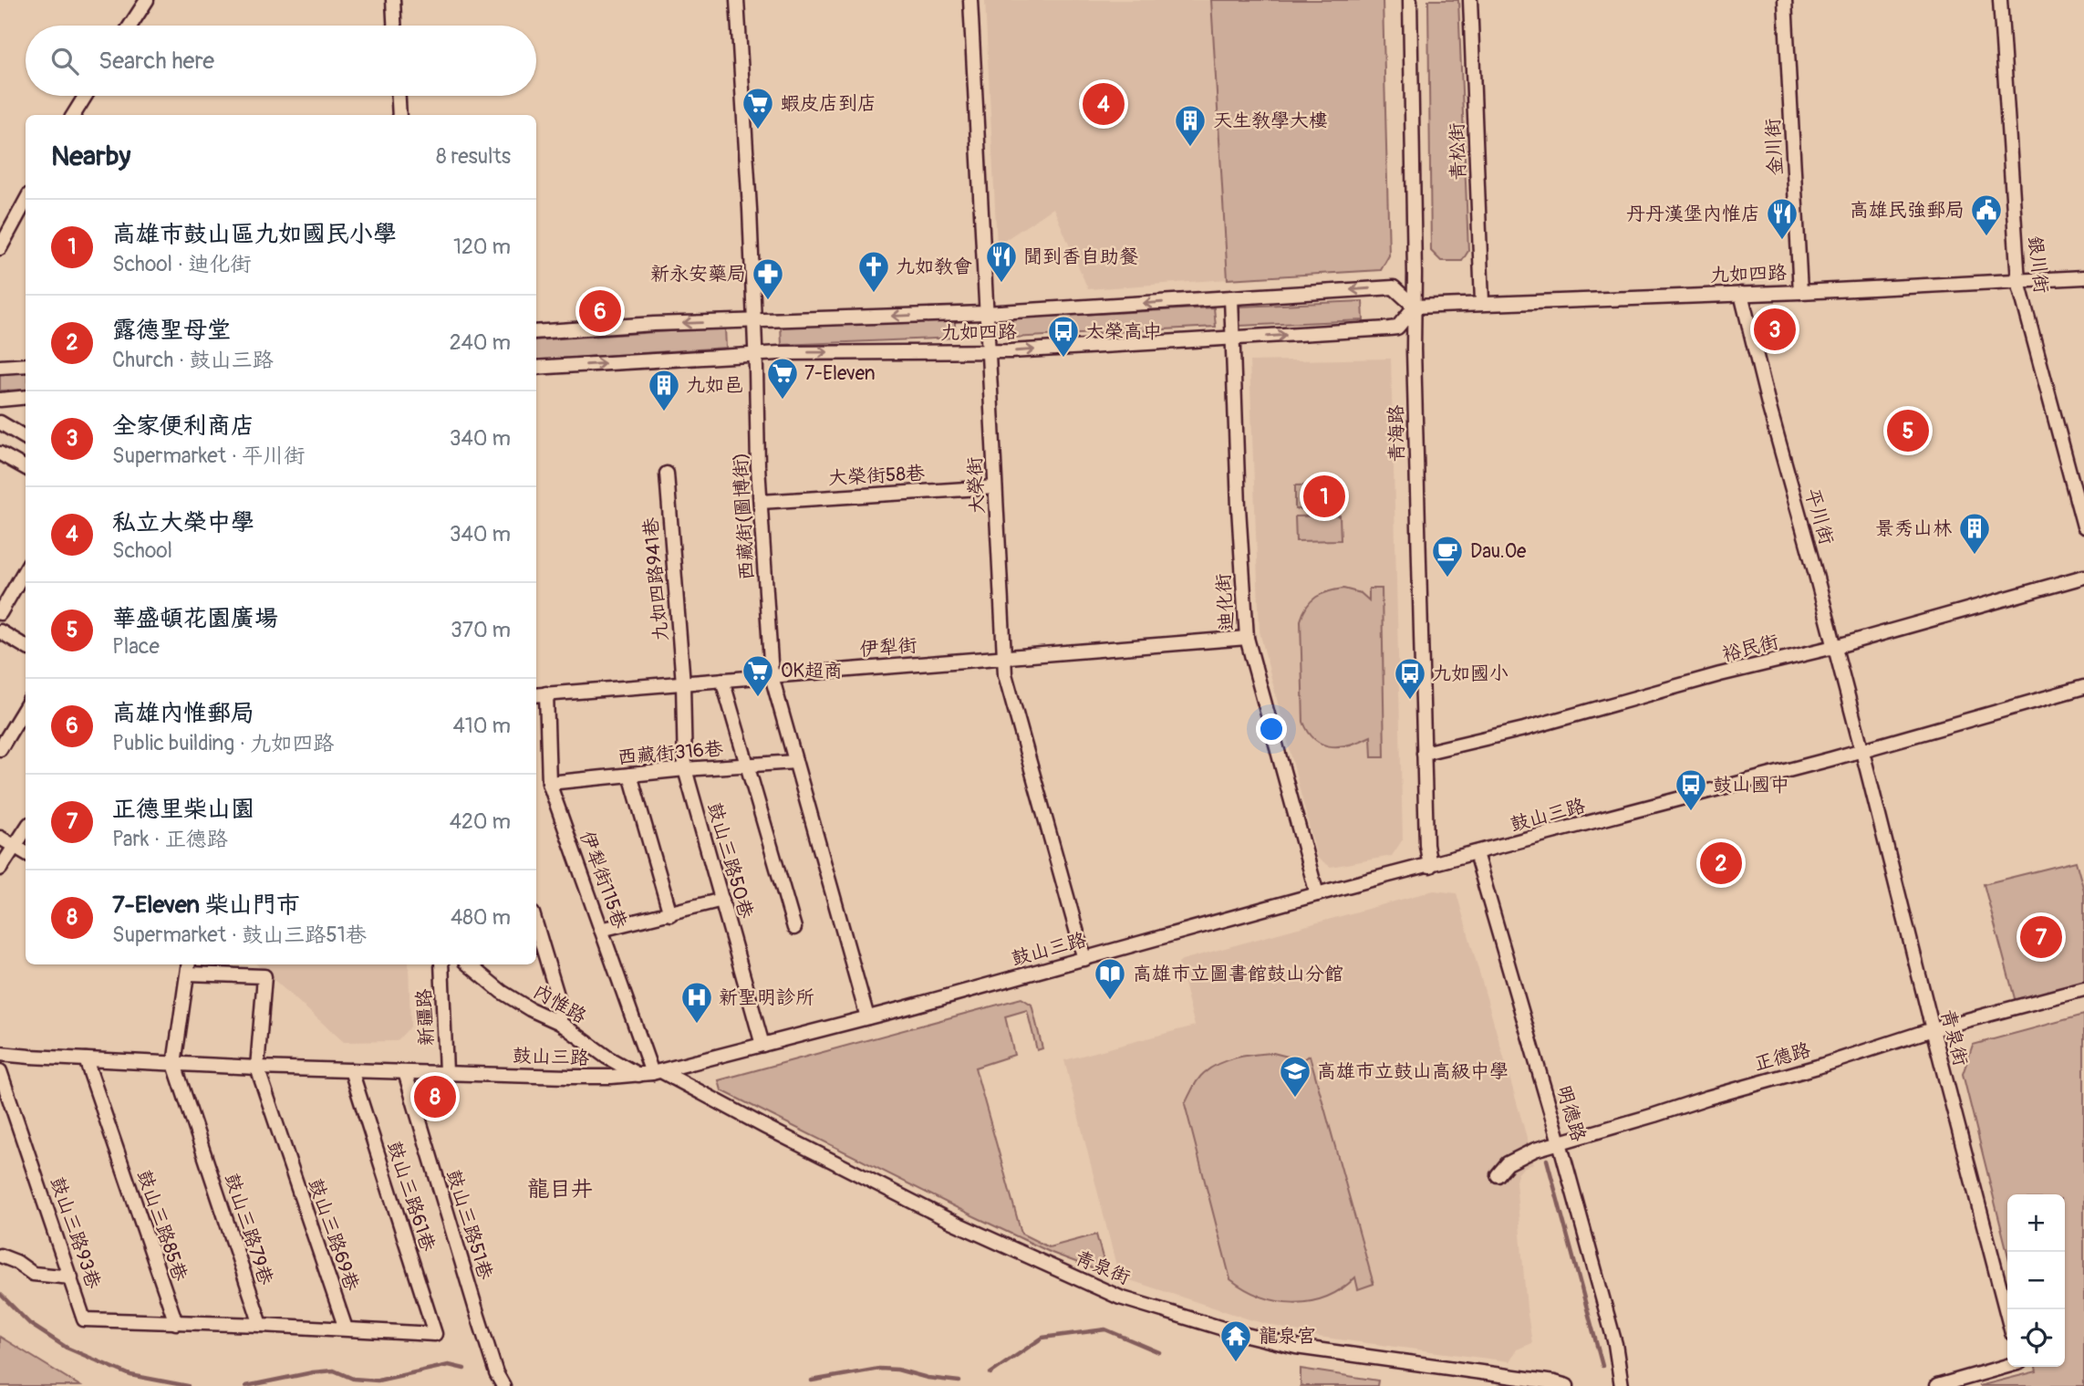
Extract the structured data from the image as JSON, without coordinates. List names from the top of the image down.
{
  "streets": {
    "street": [
      "金川街",
      "青松街",
      "銀川街",
      "九如四路",
      "青海路",
      "大榮街58巷",
      "大榮街",
      "西藏街(圖博街)",
      "平川街",
      "九如四路941巷",
      "迪化街",
      "伊犁街",
      "裕民街",
      "西藏街316巷",
      "鼓山三路",
      "鼓山三路50巷",
      "伊犁街115巷",
      "內惟路",
      "新疆路",
      "青泉街",
      "正德路",
      "明德路",
      "鼓山三路61巷",
      "鼓山三路51巷",
      "鼓山三路85巷",
      "鼓山三路79巷",
      "鼓山三路93巷",
      "鼓山三路69巷"
    ]
  },
  "crossings": [
    ["金川街", "九如四路"],
    ["青松街", "九如四路"],
    ["銀川街", "九如四路"],
    ["九如四路", "青海路"],
    ["九如四路", "大榮街"],
    ["九如四路", "西藏街(圖博街)"],
    ["九如四路", "平川街"],
    ["九如四路", "迪化街"],
    ["青海路", "裕民街"],
    ["青海路", "鼓山三路"],
    ["大榮街58巷", "大榮街"],
    ["大榮街58巷", "西藏街(圖博街)"],
    ["大榮街", "伊犁街"],
    ["大榮街", "鼓山三路"],
    ["西藏街(圖博街)", "伊犁街"],
    ["西藏街(圖博街)", "西藏街316巷"],
    ["西藏街(圖博街)", "鼓山三路"],
    ["平川街", "裕民街"],
    ["平川街", "鼓山三路"],
    ["平川街", "青泉街"],
    ["九如四路941巷", "伊犁街"],
    ["九如四路941巷", "鼓山三路50巷"],
    ["迪化街", "伊犁街"],
    ["迪化街", "鼓山三路"],
    ["伊犁街", "鼓山三路50巷"],
    ["伊犁街", "伊犁街115巷"],
    ["西藏街316巷", "鼓山三路50巷"],
    ["西藏街316巷", "伊犁街115巷"],
    ["鼓山三路", "鼓山三路50巷"],
    ["鼓山三路", "伊犁街115巷"],
    ["鼓山三路", "內惟路"],
    ["鼓山三路", "新疆路"],
    ["鼓山三路", "青泉街"],
    ["鼓山三路", "明德路"],
    ["鼓山三路", "鼓山三路61巷"],
    ["鼓山三路", "鼓山三路51巷"],
    ["鼓山三路", "鼓山三路85巷"],
    ["鼓山三路", "鼓山三路79巷"],
    ["鼓山三路", "鼓山三路69巷"],
    ["伊犁街115巷", "青泉街"],
    ["青泉街", "正德路"],
    ["正德路", "明德路"],
    ["鼓山三路61巷", "鼓山三路69巷"],
    ["鼓山三路85巷", "鼓山三路93巷"]
  ],
  "districts": ["龍目井"],
  "places": {
    "supermarket": ["蝦皮店到店", "7-Eleven", "OK超商"],
    "building": ["天生教學大樓", "九如邑", "景秀山林"],
    "public building": ["高雄民強郵局"],
    "restaurant": ["丹丹漢堡內惟店", "聞到香自助餐"],
    "church": ["九如教會"],
    "pharmacy": ["新永安藥局"],
    "bus stop": ["大榮高中", "九如國小", "鼓山國中"],
    "cafe": ["Dau.Oe"],
    "library": ["高雄市立圖書館鼓山分館"],
    "hospital": ["新聖明診所"],
    "school or university": ["高雄市立鼓山高級中學"],
    "temple": ["龍泉宮"]
  },
  "page": {
    "search": "Search here",
    "pins": [
      "4",
      "6",
      "3",
      "5",
      "1",
      "2",
      "7",
      "8"
    ],
    "heading": ["Nearby", "8 results"],
    "list": [
      {
        "mark": "1",
        "name": "高雄市鼓山區九如國民小學",
        "note": "School · 迪化街",
        "value": "120 m"
      },
      {
        "mark": "2",
        "name": "露德聖母堂",
        "note": "Church · 鼓山三路",
        "value": "240 m"
      },
      {
        "mark": "3",
        "name": "全家便利商店",
        "note": "Supermarket · 平川街",
        "value": "340 m"
      },
      {
        "mark": "4",
        "name": "私立大榮中學",
        "note": "School",
        "value": "340 m"
      },
      {
        "mark": "5",
        "name": "華盛頓花園廣場",
        "note": "Place",
        "value": "370 m"
      },
      {
        "mark": "6",
        "name": "高雄內惟郵局",
        "note": "Public building · 九如四路",
        "value": "410 m"
      },
      {
        "mark": "7",
        "name": "正德里柴山園",
        "note": "Park · 正德路",
        "value": "420 m"
      },
      {
        "mark": "8",
        "name": "7-Eleven 柴山門市",
        "note": "Supermarket · 鼓山三路51巷",
        "value": "480 m"
      }
    ],
    "map_buttons": ["+", "−"]
  }
}
